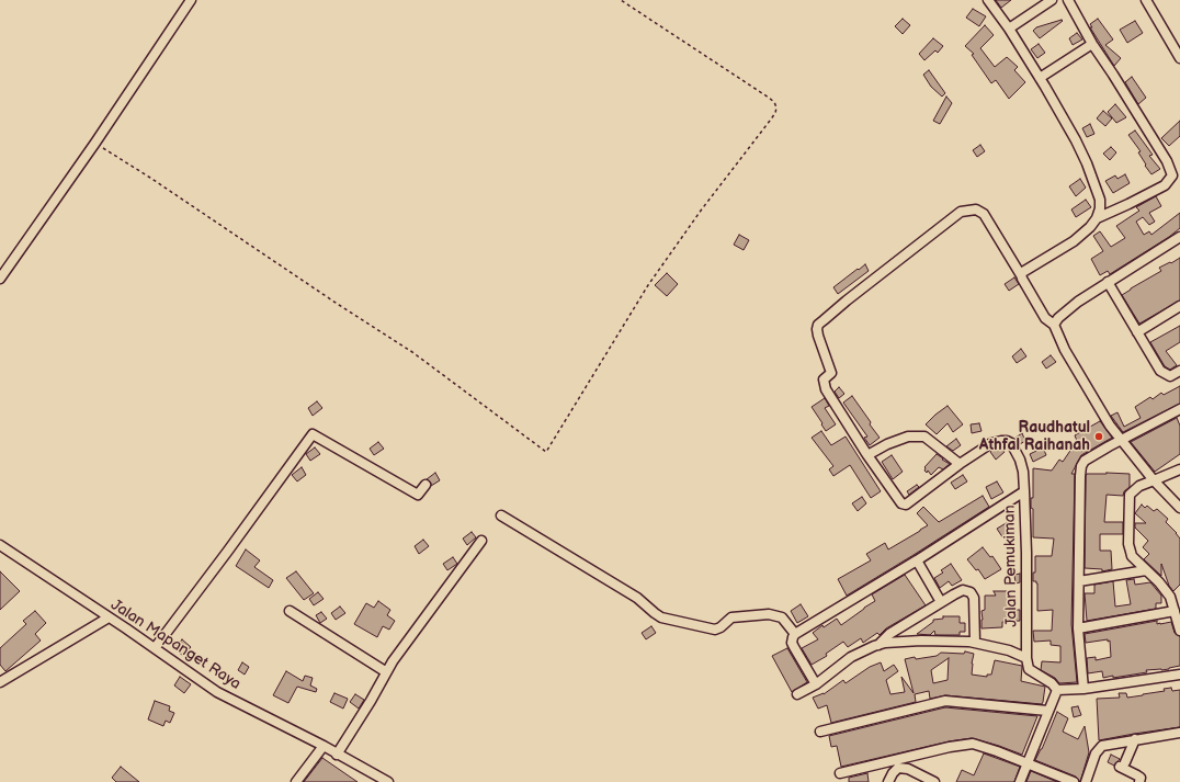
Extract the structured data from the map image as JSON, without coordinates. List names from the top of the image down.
{
  "streets": {
    "street": ["Jalan Pemukiman", "Jalan Mapanget Raya"]
  },
  "places": ["Raudhatul Athfal Raihanah"]
}
